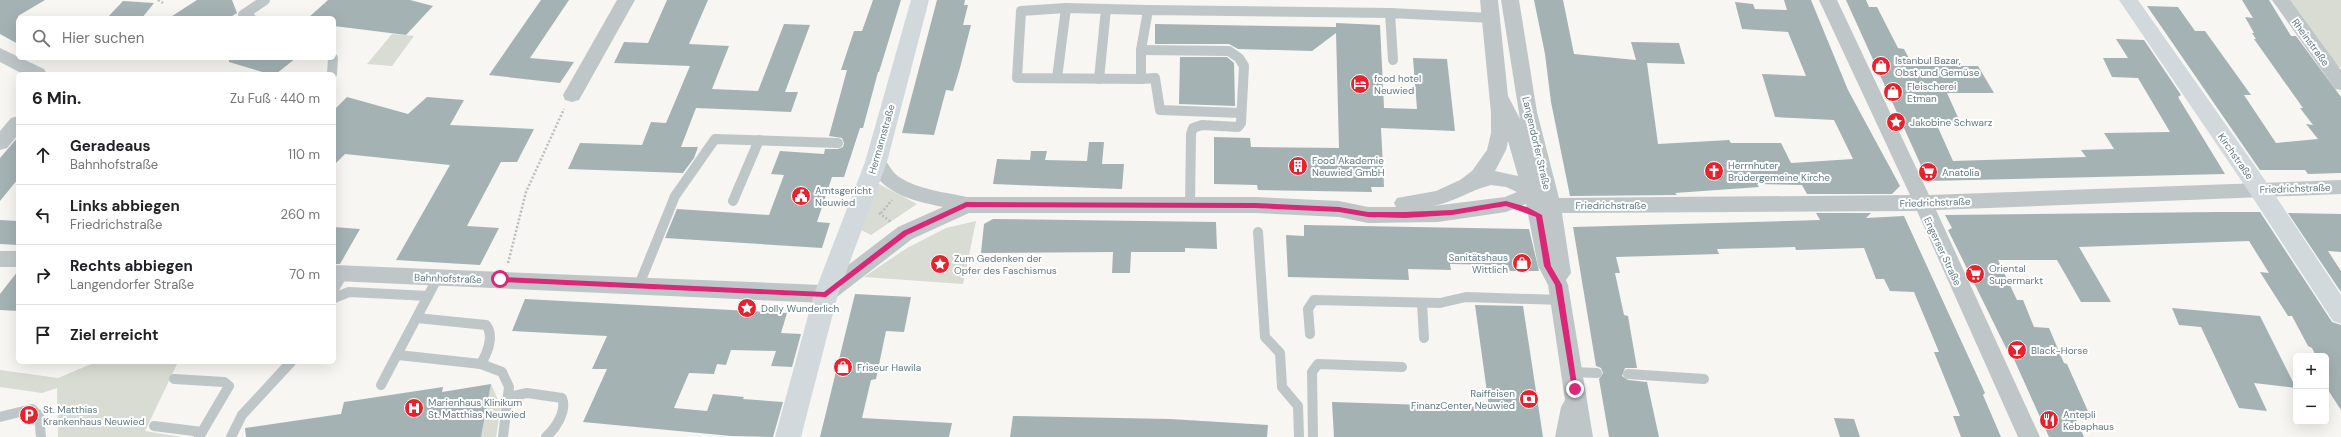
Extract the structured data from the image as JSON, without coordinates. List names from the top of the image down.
{
  "streets": {
    "street": [
      "Rheinstraße",
      "Hermannstraße",
      "Langendorfer Straße",
      "Kirchstraße",
      "Friedrichstraße",
      "Engerser Straße",
      "Bahnhofstraße"
    ]
  },
  "crossings": [
    ["Hermannstraße", "Friedrichstraße"],
    ["Hermannstraße", "Bahnhofstraße"],
    ["Langendorfer Straße", "Friedrichstraße"],
    ["Kirchstraße", "Friedrichstraße"],
    ["Friedrichstraße", "Engerser Straße"],
    ["Friedrichstraße", "Bahnhofstraße"]
  ],
  "places": {
    "shop": [
      "Istanbul Bazar, Obst und Gemüse",
      "Fleischerei Etman",
      "Sanitätshaus Wittlich",
      "Friseur Hawila"
    ],
    "hotel": ["food hotel Neuwied"],
    "place": ["Jakobine Schwarz", "Zum Gedenken der Opfer des Faschismus", "Dolly Wunderlich"],
    "building": ["Food Akademie Neuwied GmbH"],
    "church": ["Herrnhuter Brüdergemeine Kirche"],
    "supermarket": ["Anatolia", "Oriental Supermarkt"],
    "public building": ["Amtsgericht Neuwied"],
    "bar": ["Black-Horse"],
    "bank": ["Raiffeisen FinanzCenter Neuwied"],
    "hospital": ["Marienhaus Klinikum St. Matthias Neuwied"],
    "parking": ["St. Matthias Krankenhaus Neuwied"],
    "restaurant": ["Antepli Kebaphaus"]
  },
  "page": {
    "search": "Hier suchen",
    "heading": ["6 Min.", "Zu Fuß · 440 m"],
    "list": [
      ["Geradeaus", "Bahnhofstraße", "110 m"],
      ["Links abbiegen", "Friedrichstraße", "260 m"],
      ["Rechts abbiegen", "Langendorfer Straße", "70 m"],
      "Ziel erreicht"
    ],
    "map_buttons": ["+", "−"]
  }
}
